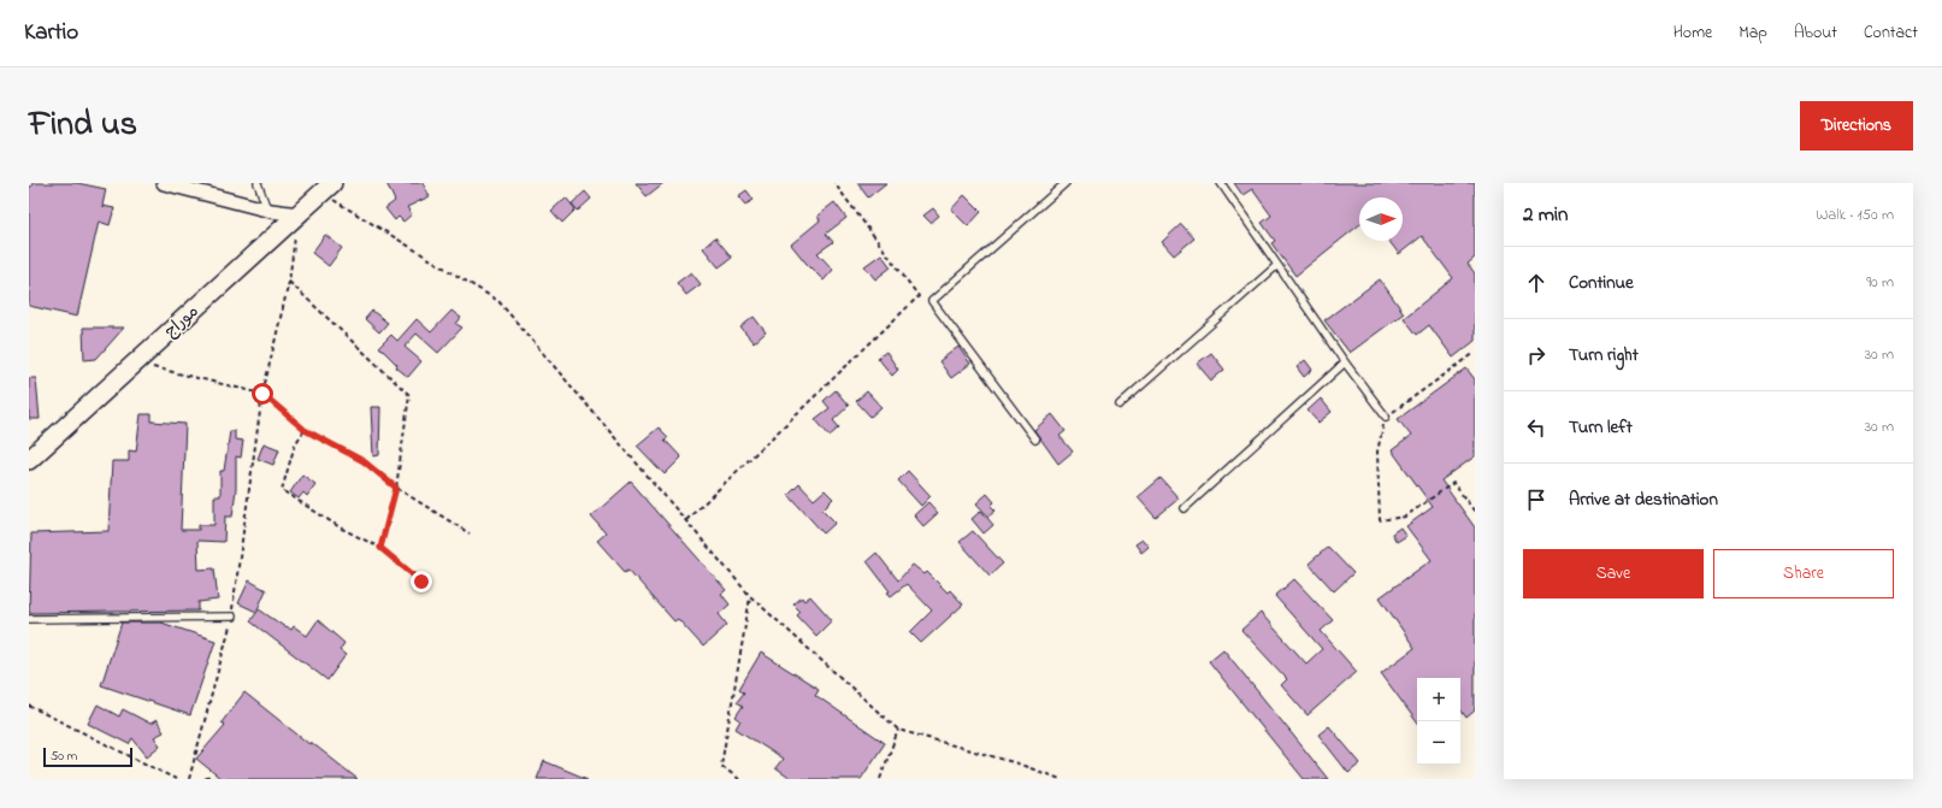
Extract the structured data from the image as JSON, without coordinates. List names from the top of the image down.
{
  "streets": {
    "main road": ["موراج"]
  },
  "scale_bar": "50 m",
  "north": "right",
  "page": {
    "header": "Kartio",
    "nav": [
      "Home",
      "Map",
      "About",
      "Contact"
    ],
    "title": "Find us",
    "buttons": [
      "Directions",
      ["Save", "Share"]
    ],
    "heading": ["2 min", "Walk · 150 m"],
    "list": [
      ["Continue", "90 m"],
      ["Turn right", "30 m"],
      ["Turn left", "30 m"],
      "Arrive at destination"
    ],
    "map_buttons": ["+", "−"],
    "scale": "50 m"
  }
}
